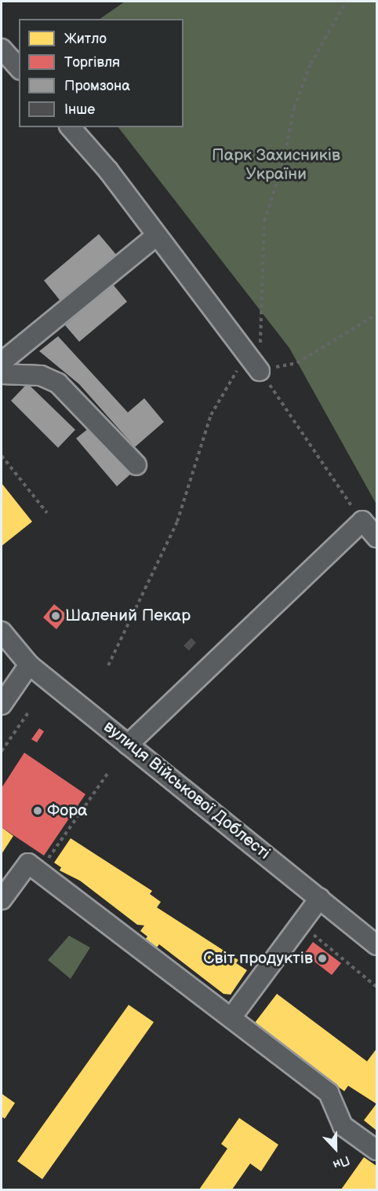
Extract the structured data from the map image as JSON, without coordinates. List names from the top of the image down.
{
  "streets": {
    "street": ["вулиця Військової Доблесті"]
  },
  "parks": ["Парк Захисників України"],
  "places": ["Шалений Пекар", "Фора", "Світ продуктів"],
  "legend": [
    "Житло",
    "Торгівля",
    "Промзона",
    "Інше"
  ],
  "north": "bottom"
}
